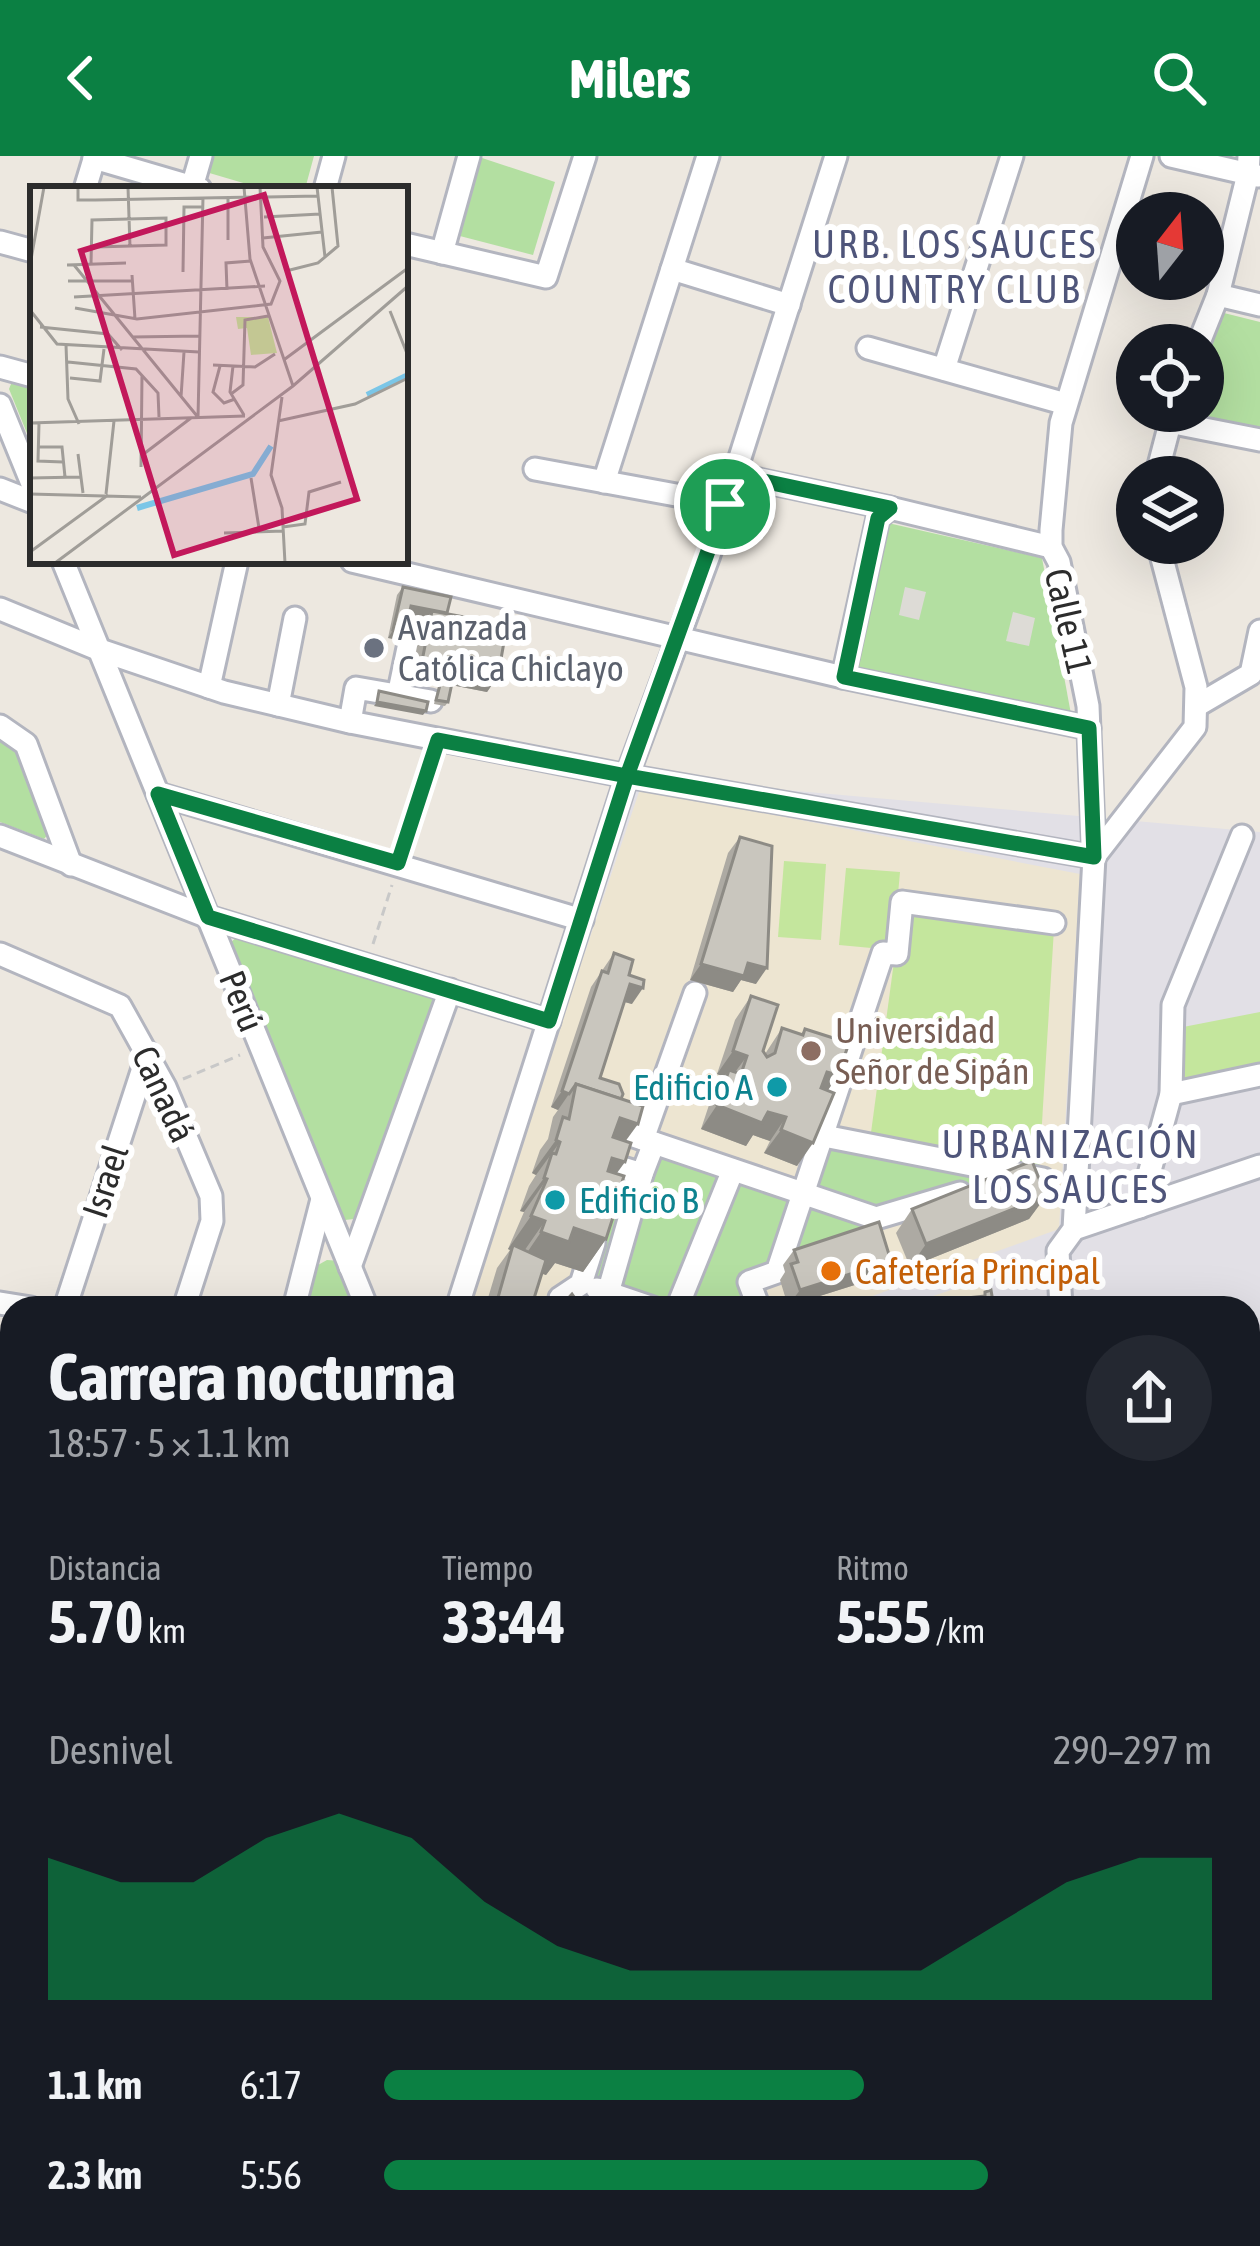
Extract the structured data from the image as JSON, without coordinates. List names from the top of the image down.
{
  "streets": {
    "street": [
      "Calle 11",
      "Perú",
      "Canadá",
      "Israel"
    ]
  },
  "crossings": [
    ["Canadá", "Israel"]
  ],
  "districts": ["URB. LOS SAUCES COUNTRY CLUB", "URBANIZACIÓN LOS SAUCES"],
  "places": [
    "Avanzada Católica Chiclayo",
    "Universidad Señor de Sipán",
    "Edificio A",
    "Edificio B",
    "Cafetería Principal"
  ],
  "north": "top",
  "page": {
    "header": "Milers",
    "heading": ["Carrera nocturna", "18:57 · 5 × 1.1 km"],
    "stats": [
      ["Distancia", "5.70 km"],
      ["Tiempo", "33:44"],
      ["Ritmo", "5:55 /km"]
    ],
    "chart": ["Desnivel", "290–297 m"],
    "list": [
      {
        "name": "1.1 km",
        "note": "6:17"
      },
      {
        "name": "2.3 km",
        "note": "5:56"
      }
    ]
  }
}
